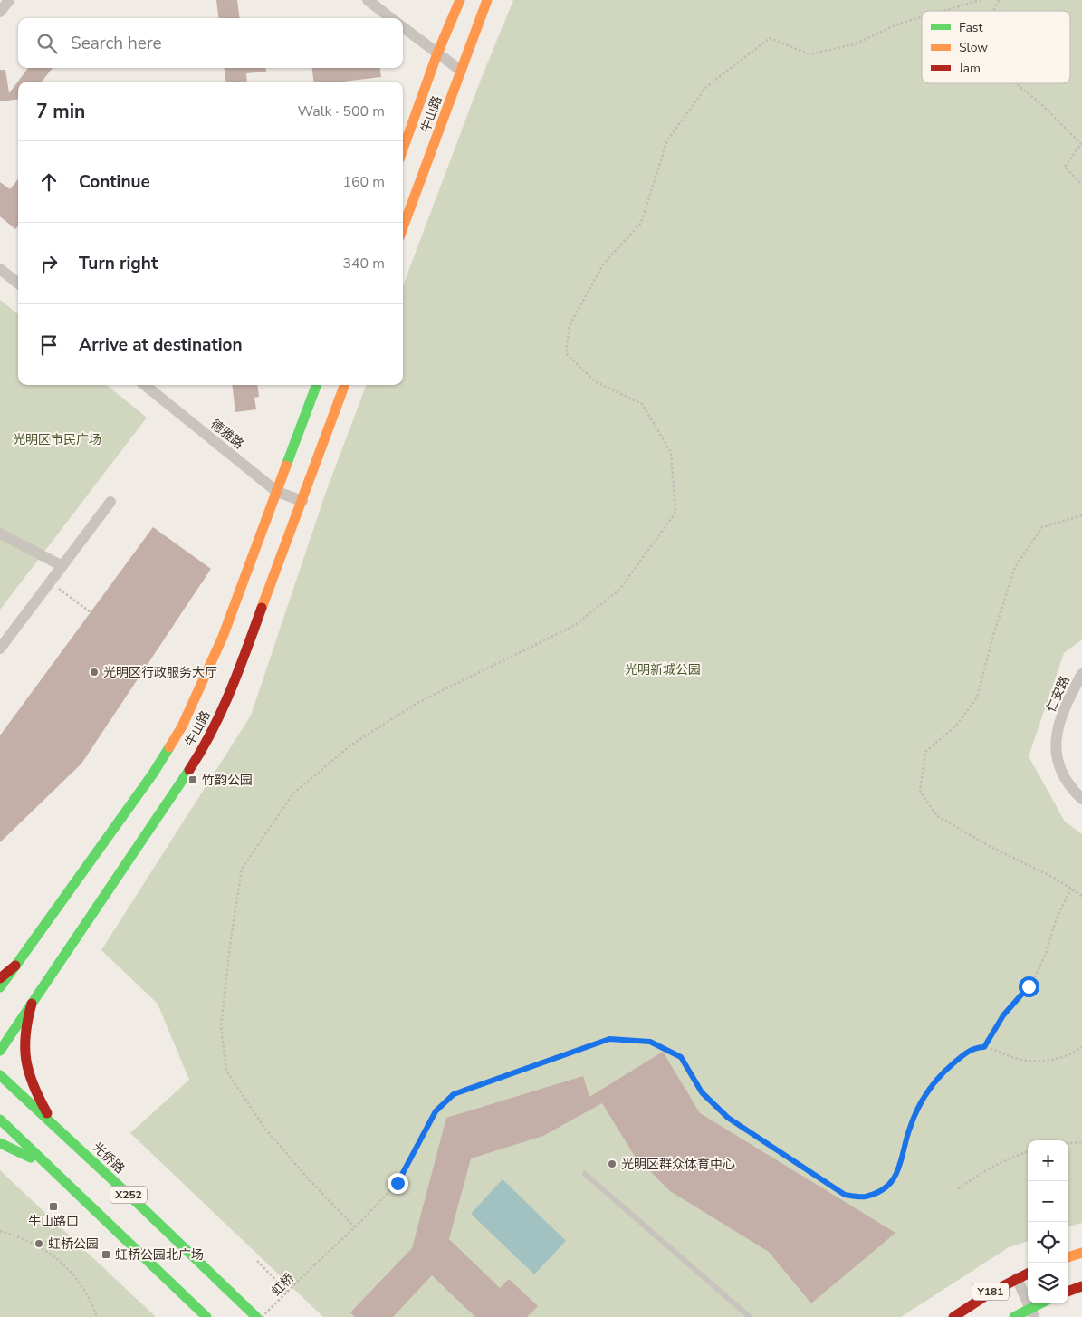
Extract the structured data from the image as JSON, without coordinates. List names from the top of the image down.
{
  "streets": {
    "street": [
      "牛山路",
      "德雅路",
      "仁安路",
      "光侨路",
      "X252",
      "Y181"
    ],
    "path": ["虹桥"]
  },
  "crossings": [
    ["牛山路", "德雅路"]
  ],
  "parks": ["光明区市民广场", "光明新城公园"],
  "places": {
    "other": ["光明区行政服务大厅", "光明区群众体育中心", "虹桥公园"],
    "transit": ["竹韵公园", "牛山路口", "虹桥公园北广场"]
  },
  "legend": ["Fast", "Slow", "Jam"],
  "page": {
    "search": "Search here",
    "heading": ["7 min", "Walk · 500 m"],
    "list": [
      ["Continue", "160 m"],
      ["Turn right", "340 m"],
      "Arrive at destination"
    ],
    "map_buttons": ["+", "−"]
  }
}
